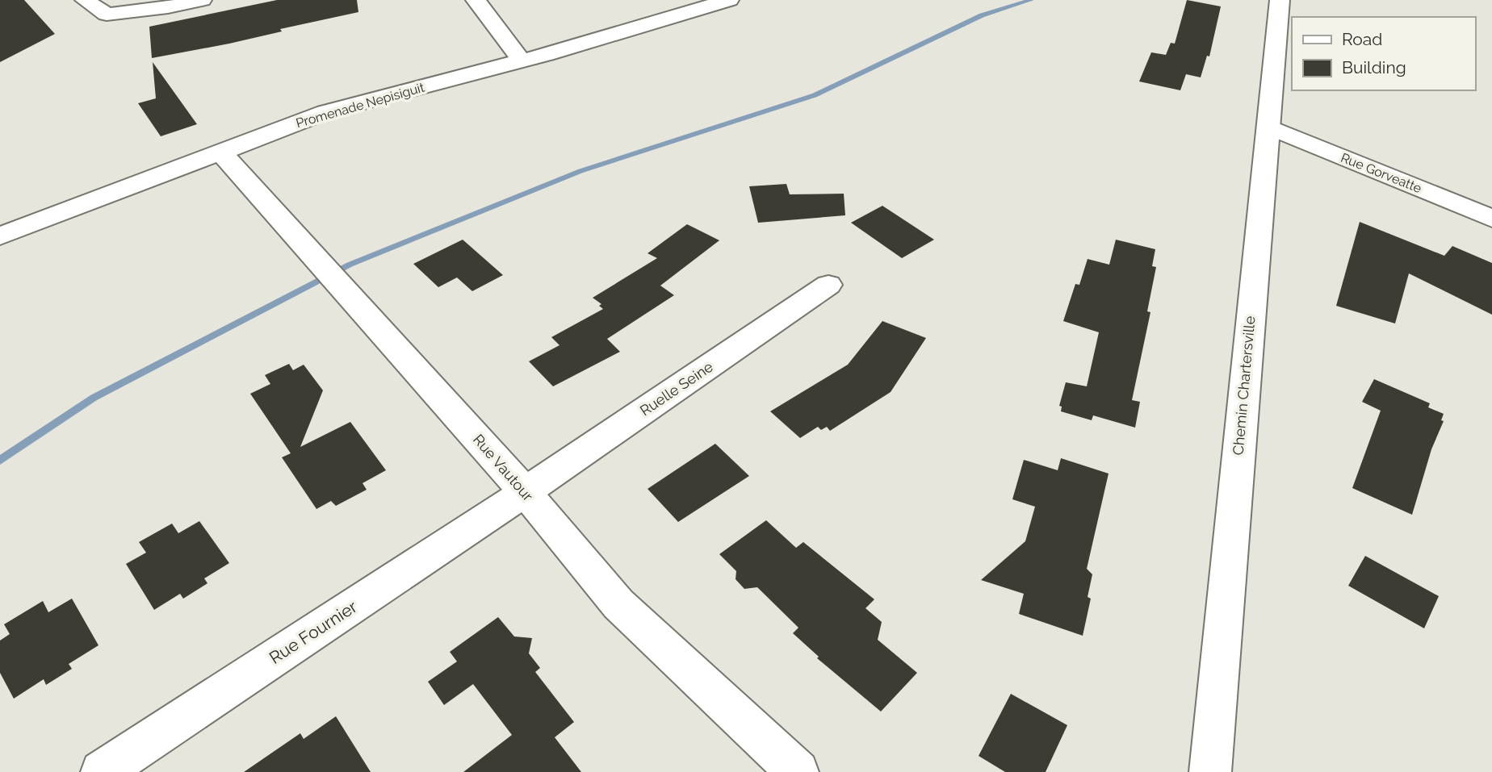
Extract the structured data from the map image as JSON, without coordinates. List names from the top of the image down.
{
  "streets": {
    "street": [
      "Promenade Nepisiguit",
      "Rue Gorveatte",
      "Chemin Chartersville",
      "Ruelle Seine",
      "Rue Vautour",
      "Rue Fournier"
    ]
  },
  "crossings": [
    ["Promenade Nepisiguit", "Rue Vautour"],
    ["Rue Gorveatte", "Chemin Chartersville"],
    ["Ruelle Seine", "Rue Vautour"],
    ["Ruelle Seine", "Rue Fournier"],
    ["Rue Vautour", "Rue Fournier"]
  ],
  "legend": ["Road", "Building"]
}
